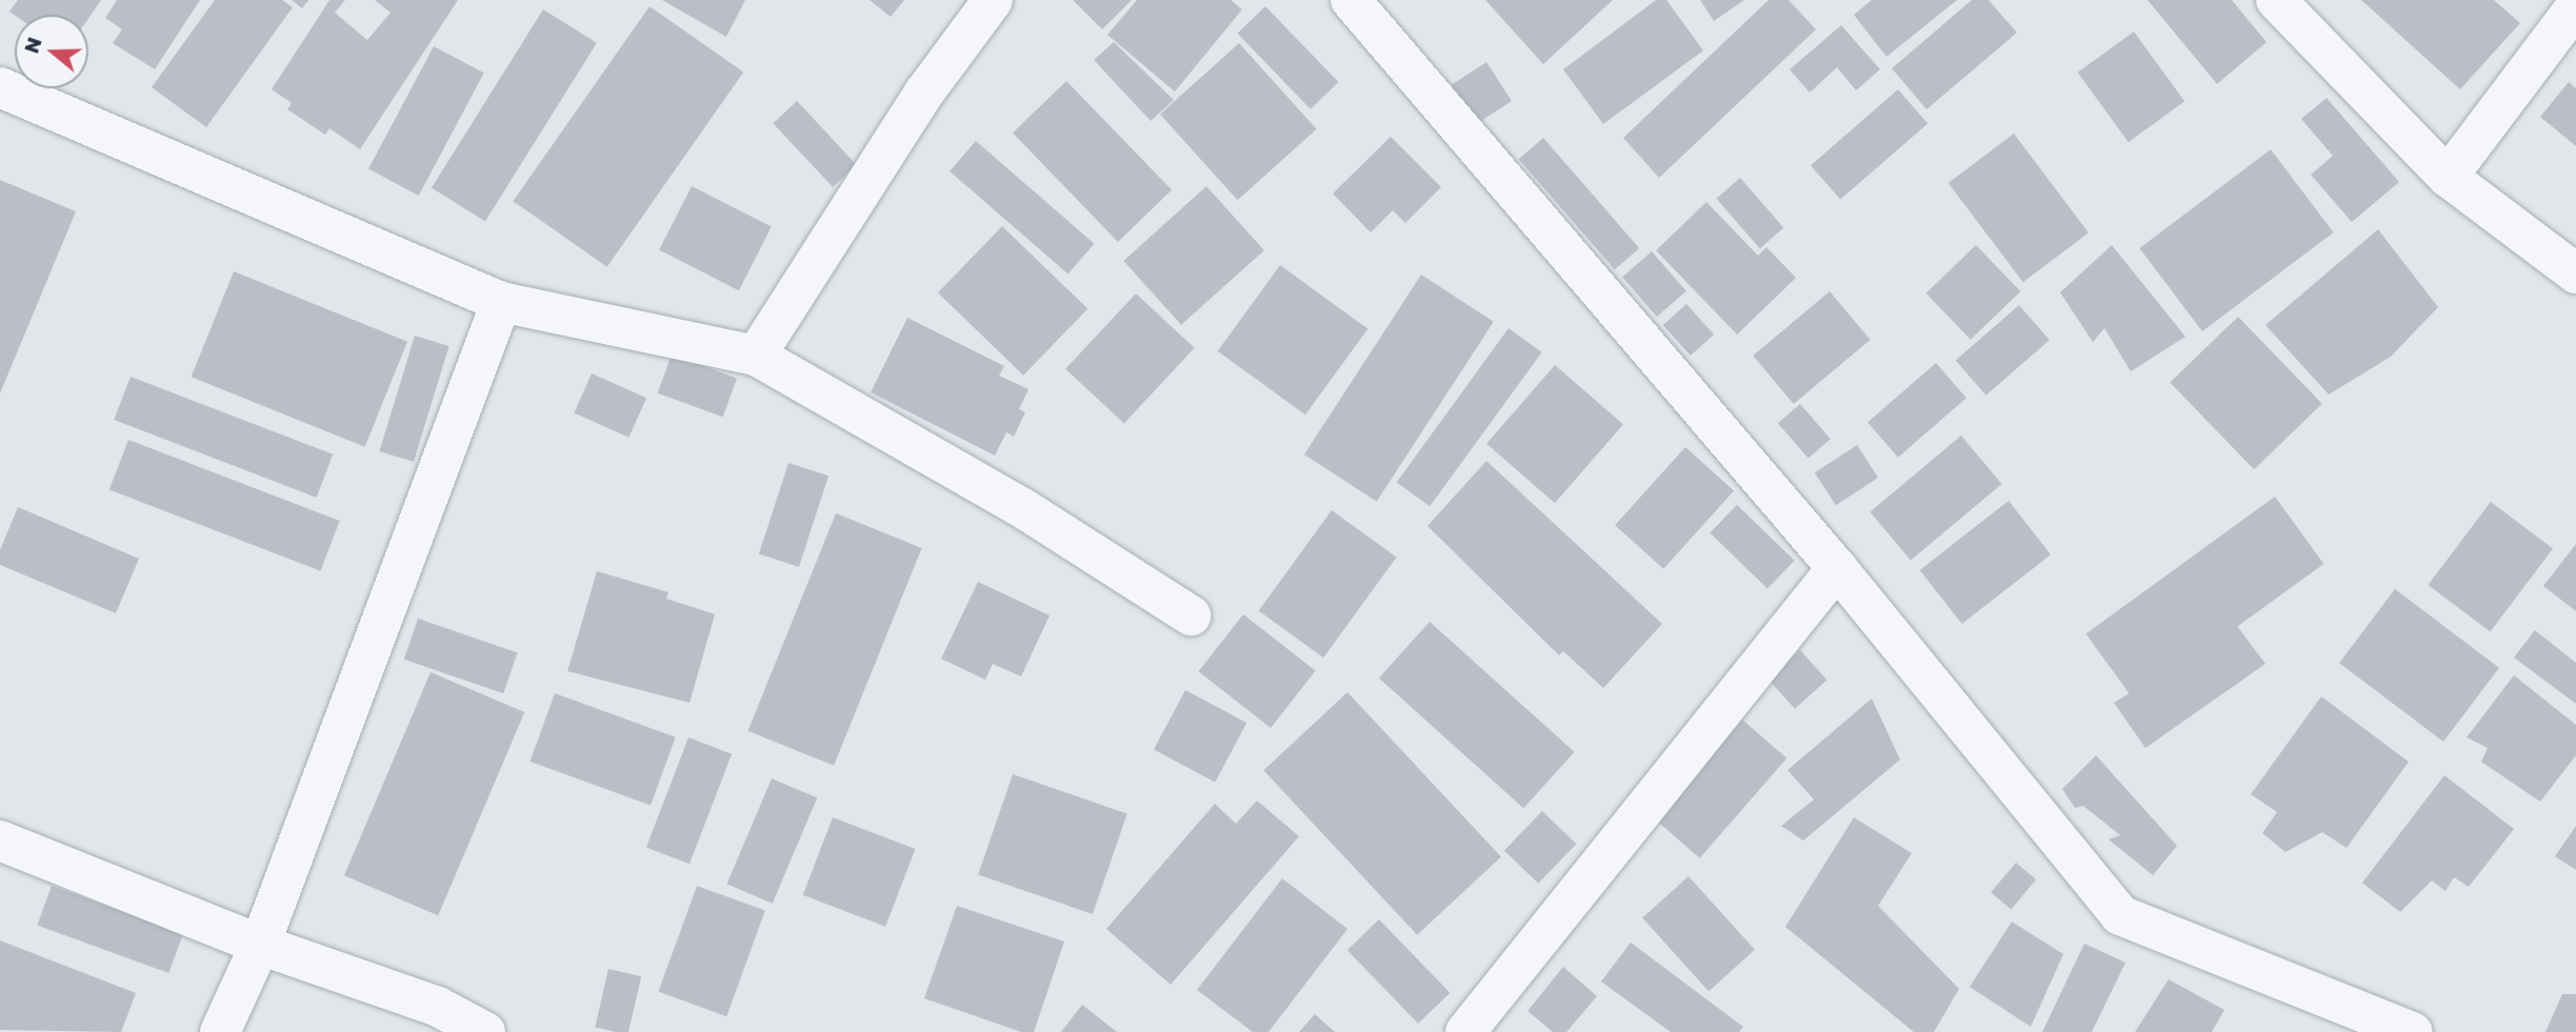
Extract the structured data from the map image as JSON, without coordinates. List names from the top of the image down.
{
  "north": "left"
}
